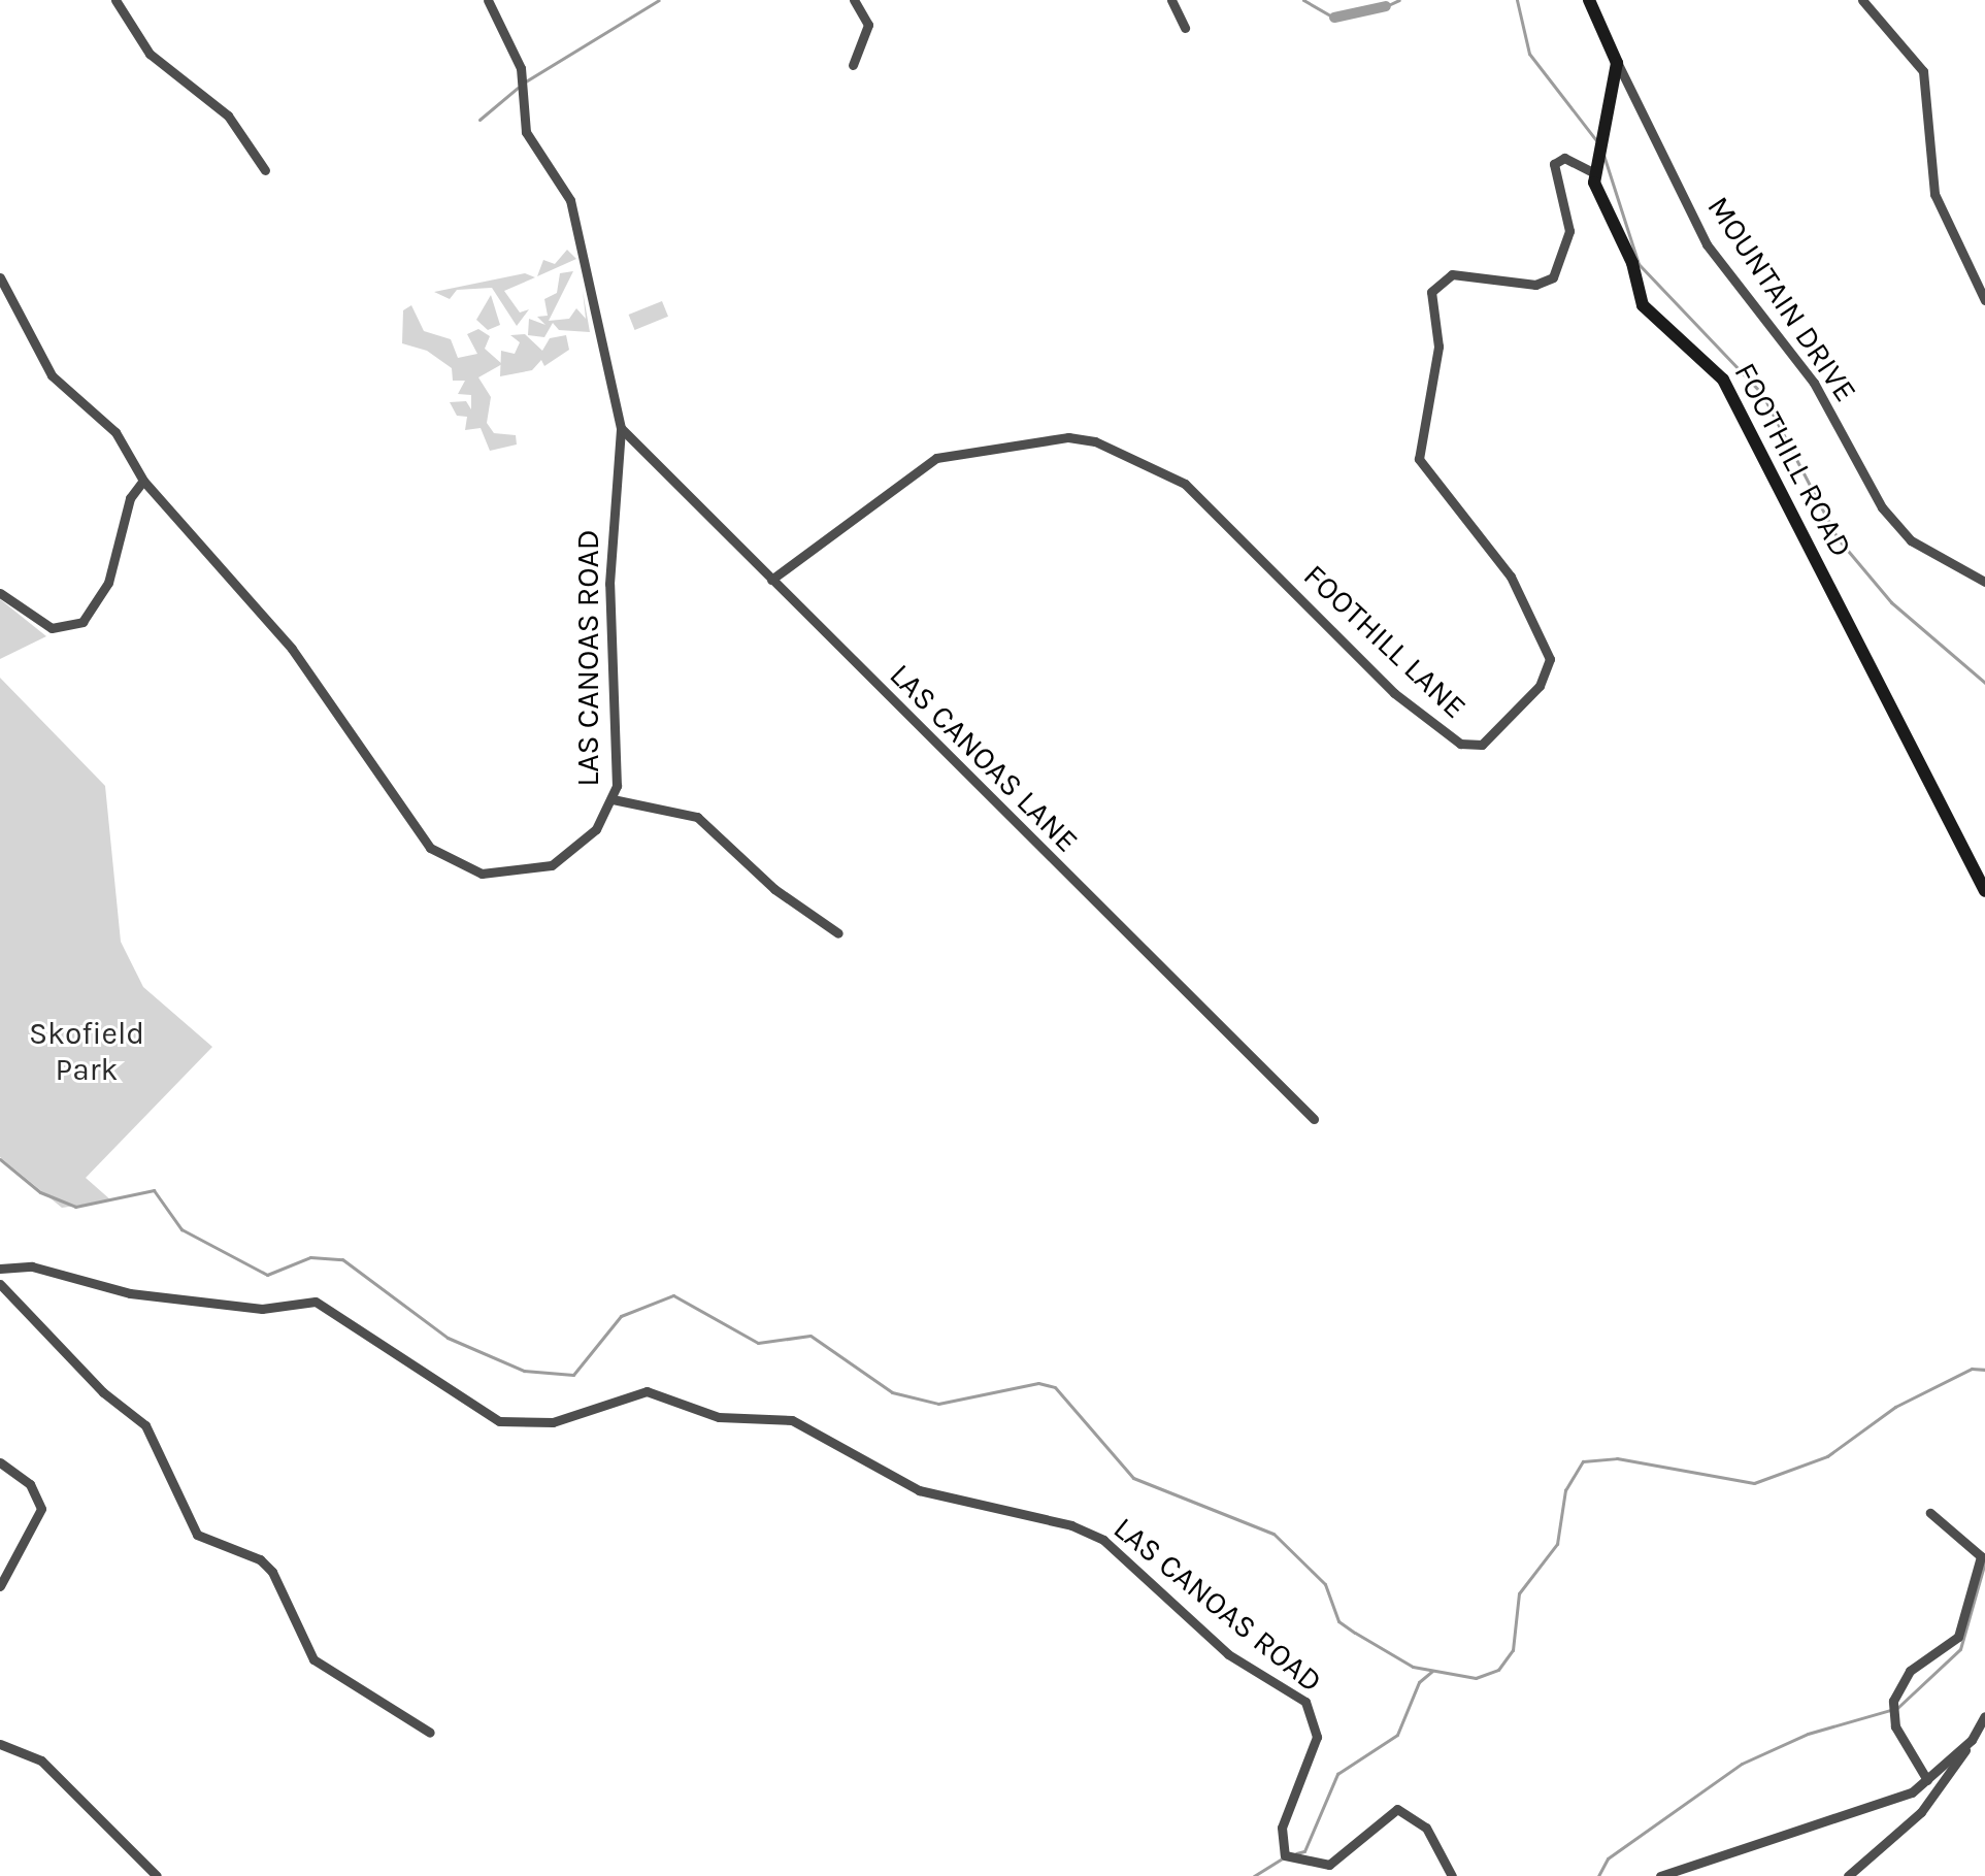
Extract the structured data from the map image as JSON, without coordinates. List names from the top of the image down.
{
  "streets": {
    "main road": ["MOUNTAIN DRIVE", "FOOTHILL ROAD"],
    "street": ["FOOTHILL LANE", "LAS CANOAS ROAD", "LAS CANOAS LANE"]
  },
  "crossings": [
    ["FOOTHILL ROAD", "FOOTHILL LANE"],
    ["FOOTHILL LANE", "LAS CANOAS LANE"],
    ["LAS CANOAS ROAD", "LAS CANOAS LANE"]
  ],
  "parks": ["Skofield Park"]
}
